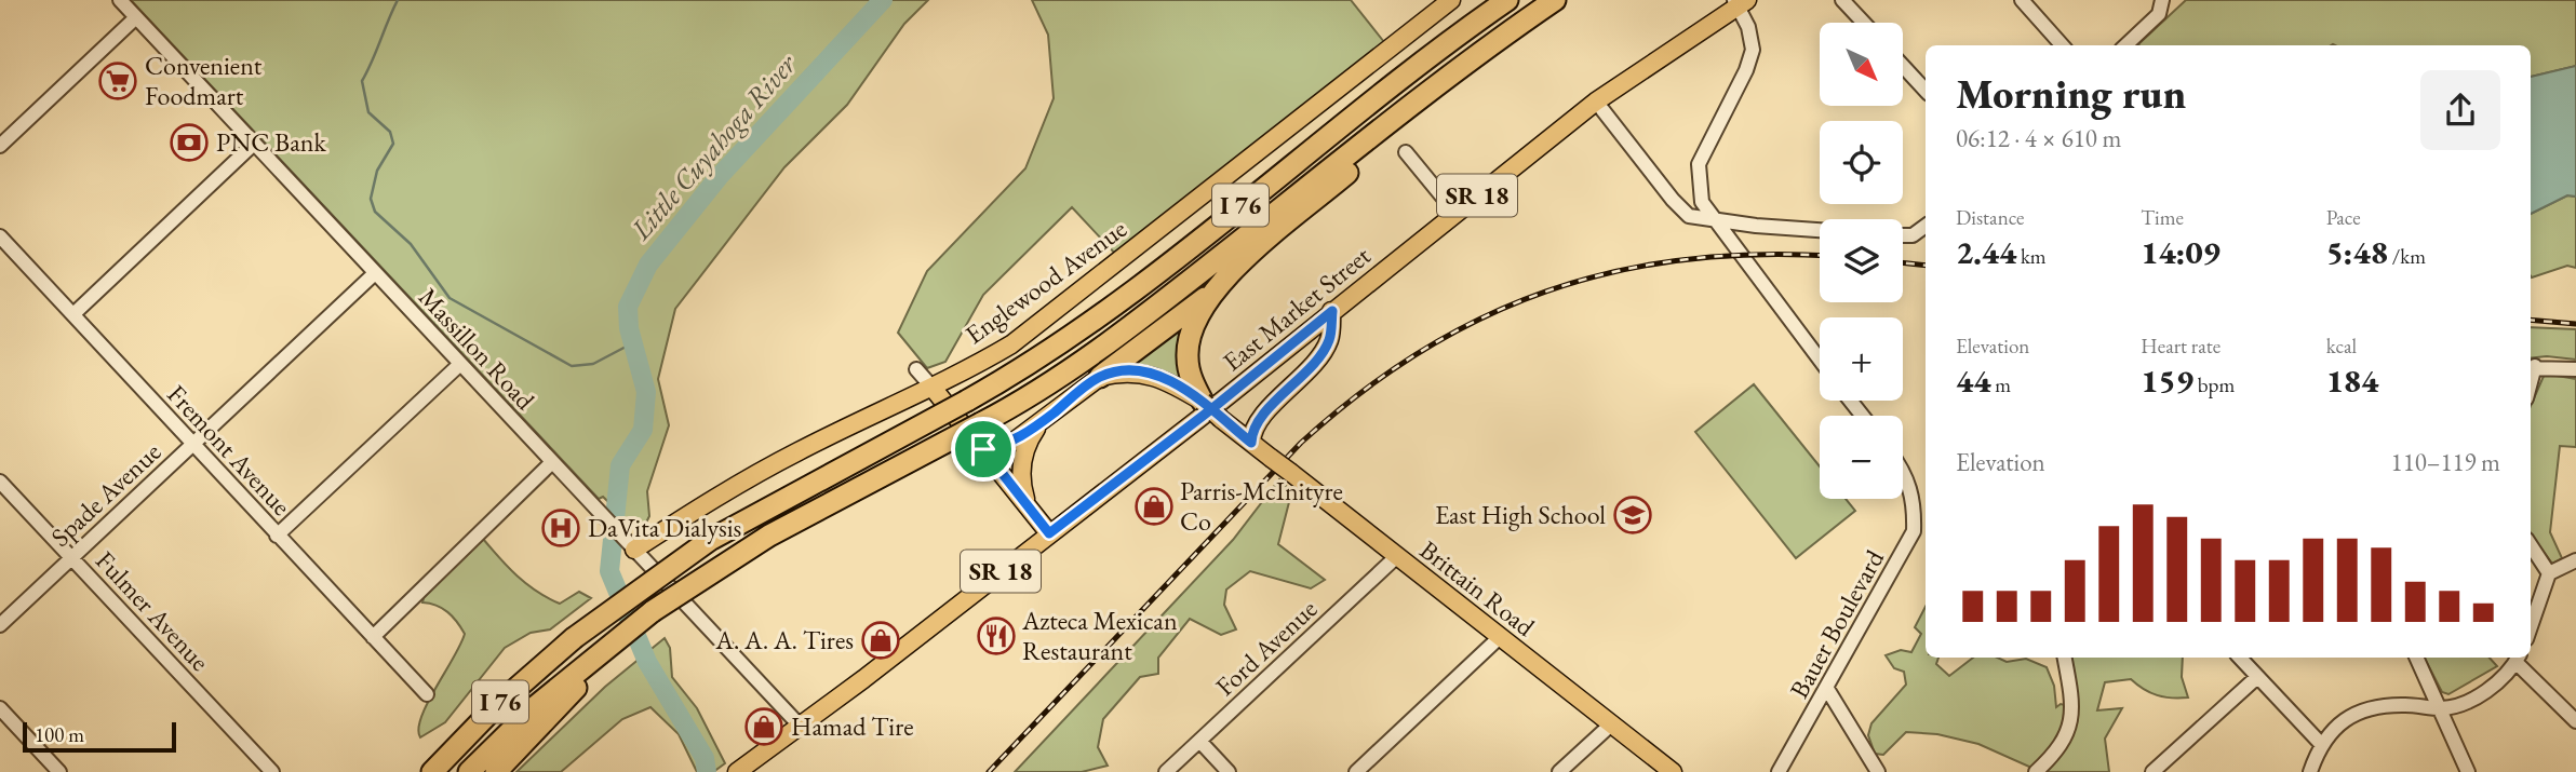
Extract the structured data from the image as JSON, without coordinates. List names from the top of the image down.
{
  "streets": {
    "highway": ["I 76"],
    "main road": [
      "SR 18",
      "Englewood Avenue",
      "East Market Street",
      "Brittain Road"
    ],
    "street": [
      "Massillon Road",
      "Fremont Avenue",
      "Spade Avenue",
      "Fulmer Avenue",
      "Bauer Boulevard",
      "Ford Avenue"
    ]
  },
  "crossings": [
    ["Englewood Avenue", "Massillon Road"],
    ["East Market Street", "Massillon Road"],
    ["Massillon Road", "Spade Avenue"],
    ["Fremont Avenue", "Spade Avenue"],
    ["Spade Avenue", "Fulmer Avenue"],
    ["Brittain Road", "Ford Avenue"]
  ],
  "water": ["Little Cuyahoga River"],
  "places": {
    "supermarket": ["Convenient Foodmart"],
    "bank": ["PNC Bank"],
    "shop": ["Parris-McInityre Co", "A. A. A. Tires", "Hamad Tire"],
    "school or university": ["East High School"],
    "hospital": ["DaVita Dialysis"],
    "restaurant": ["Azteca Mexican Restaurant"]
  },
  "scale_bar": "100 m",
  "north": "bottom right",
  "page": {
    "map_buttons": ["+", "−"],
    "heading": ["Morning run", "06:12 · 4 × 610 m"],
    "stats": [
      ["Distance", "2.44 km"],
      ["Time", "14:09"],
      ["Pace", "5:48 /km"],
      ["Elevation", "44 m"],
      ["Heart rate", "159 bpm"],
      ["kcal", "184"]
    ],
    "chart": ["Elevation", "110–119 m"],
    "scale": "100 m"
  }
}
